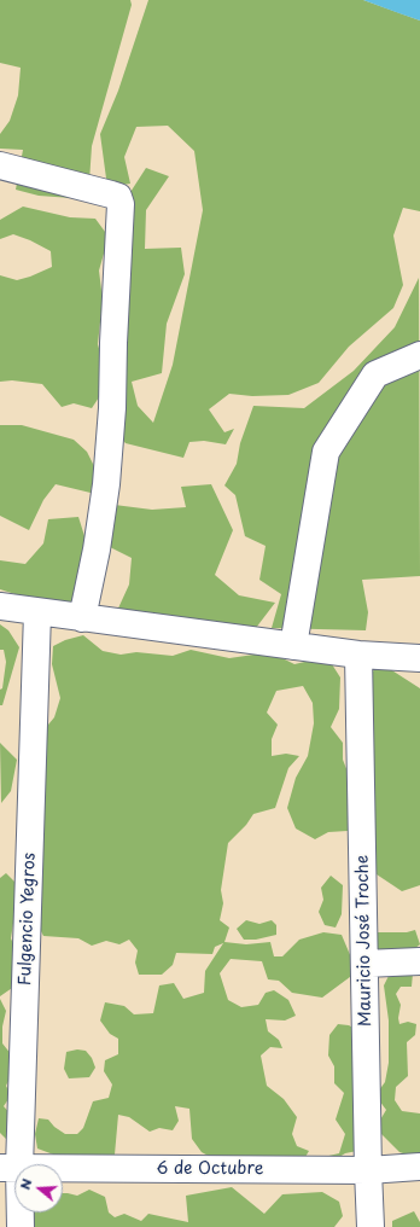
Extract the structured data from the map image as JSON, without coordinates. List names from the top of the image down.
{
  "streets": {
    "street": ["Fulgencio Yegros", "Mauricio José Troche", "6 de Octubre"]
  },
  "crossings": [
    ["Fulgencio Yegros", "6 de Octubre"],
    ["Mauricio José Troche", "6 de Octubre"]
  ],
  "north": "left"
}
